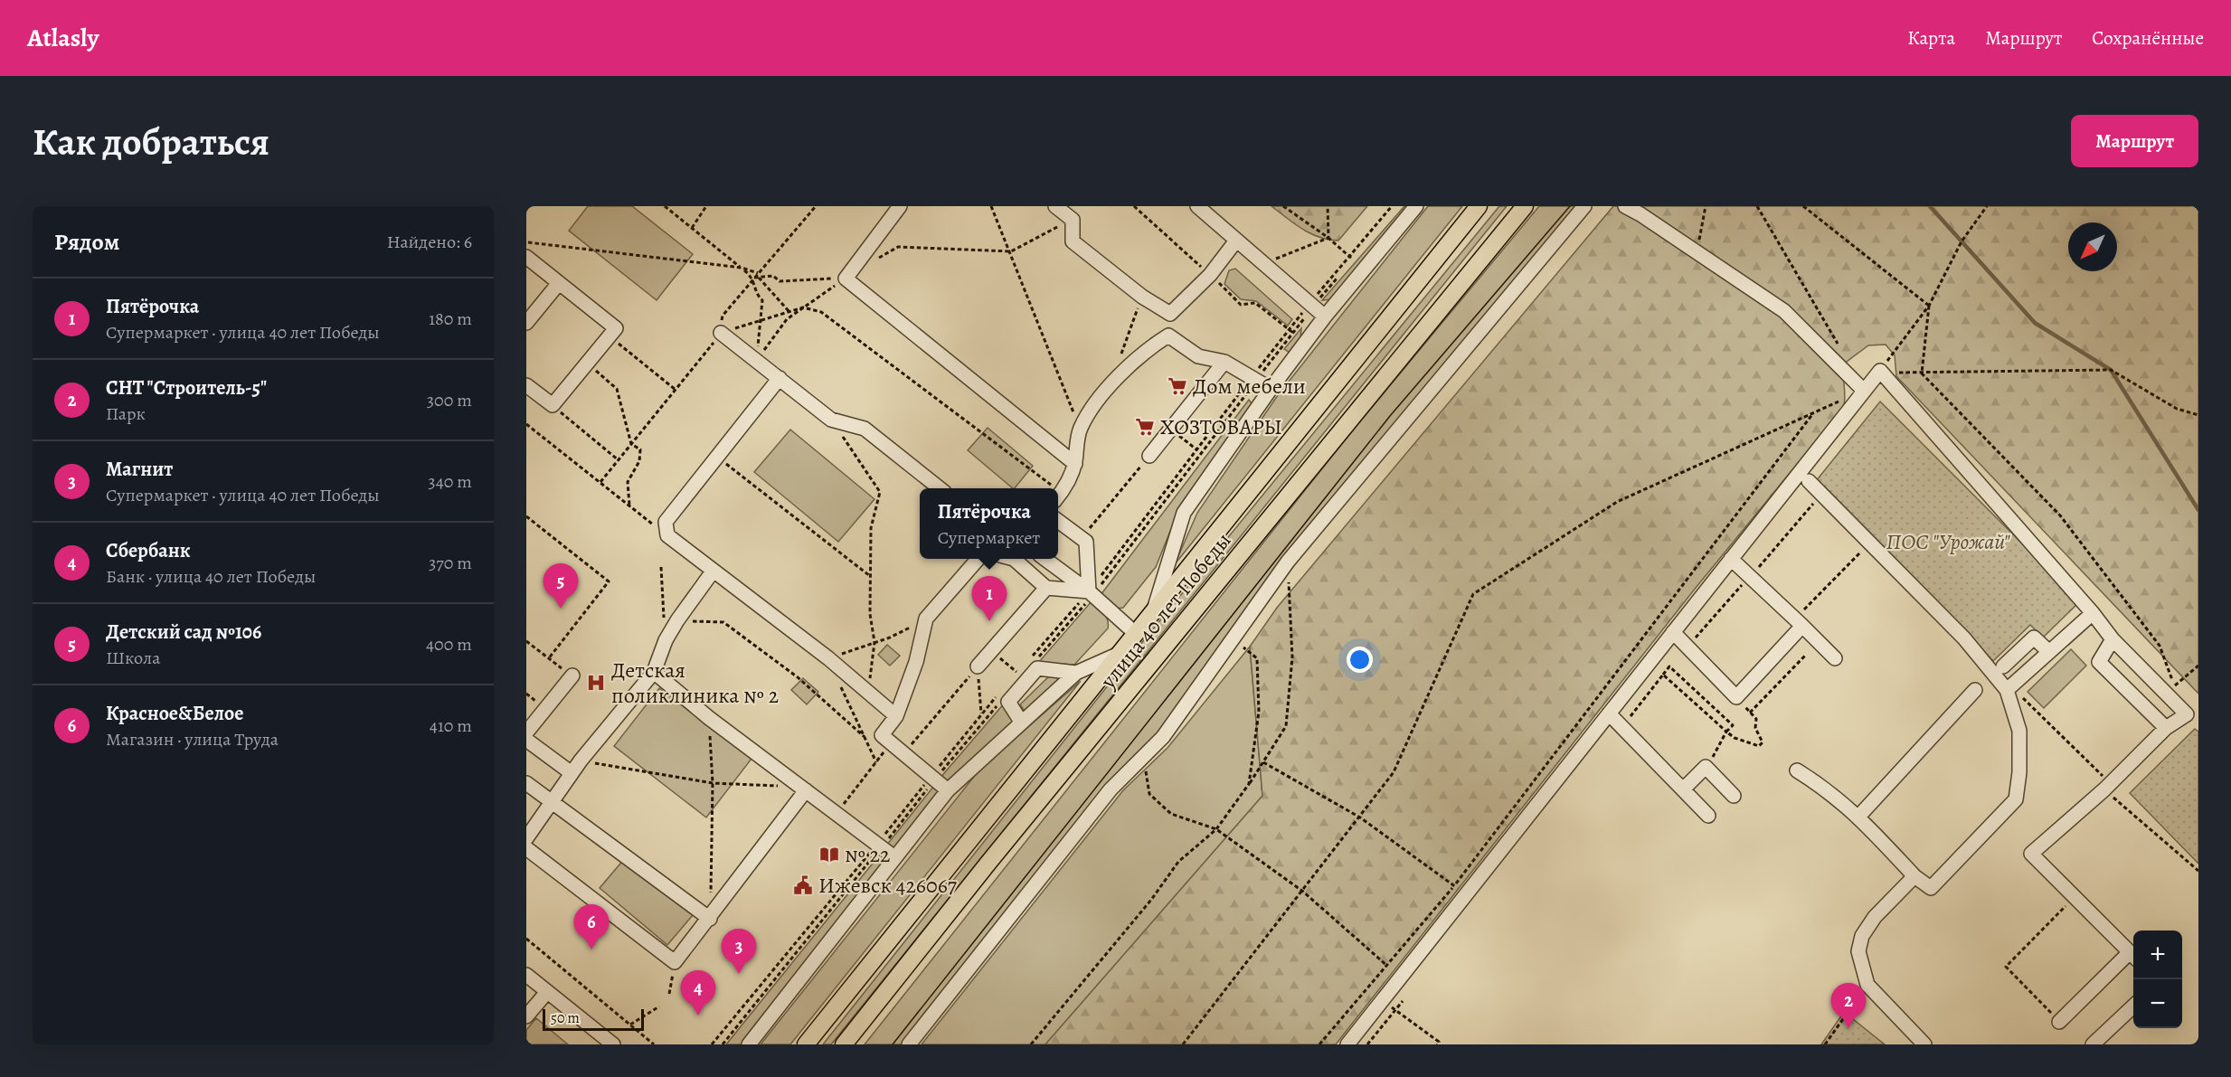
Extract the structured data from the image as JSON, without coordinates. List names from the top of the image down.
{
  "streets": {
    "main road": ["улица 40 лет Победы"]
  },
  "parks": ["ПОС \"Урожай\""],
  "places": {
    "supermarket": ["Дом мебели", "ХОЗТОВАРЫ"],
    "hospital": ["Детская поликлиника № 2"],
    "library": ["№ 22"],
    "public building": ["Ижевск 426067"]
  },
  "scale_bar": "50 m",
  "north": "bottom left",
  "page": {
    "header": "Atlasly",
    "nav": ["Карта", "Маршрут", "Сохранённые"],
    "buttons": "Маршрут",
    "title": "Как добраться",
    "heading": ["Рядом", "Найдено: 6"],
    "list": [
      {
        "mark": "1",
        "name": "Пятёрочка",
        "note": "Супермаркет · улица 40 лет Победы",
        "value": "180 m"
      },
      {
        "mark": "2",
        "name": "СНТ \"Строитель-5\"",
        "note": "Парк",
        "value": "300 m"
      },
      {
        "mark": "3",
        "name": "Магнит",
        "note": "Супермаркет · улица 40 лет Победы",
        "value": "340 m"
      },
      {
        "mark": "4",
        "name": "Сбербанк",
        "note": "Банк · улица 40 лет Победы",
        "value": "370 m"
      },
      {
        "mark": "5",
        "name": "Детский сад №106",
        "note": "Школа",
        "value": "400 m"
      },
      {
        "mark": "6",
        "name": "Красное&Белое",
        "note": "Магазин · улица Труда",
        "value": "410 m"
      }
    ],
    "popup": ["Пятёрочка", "Супермаркет"],
    "pins": [
      "5",
      "1",
      "6",
      "3",
      "4",
      "2"
    ],
    "map_buttons": ["+", "−"],
    "scale": "50 m"
  }
}
